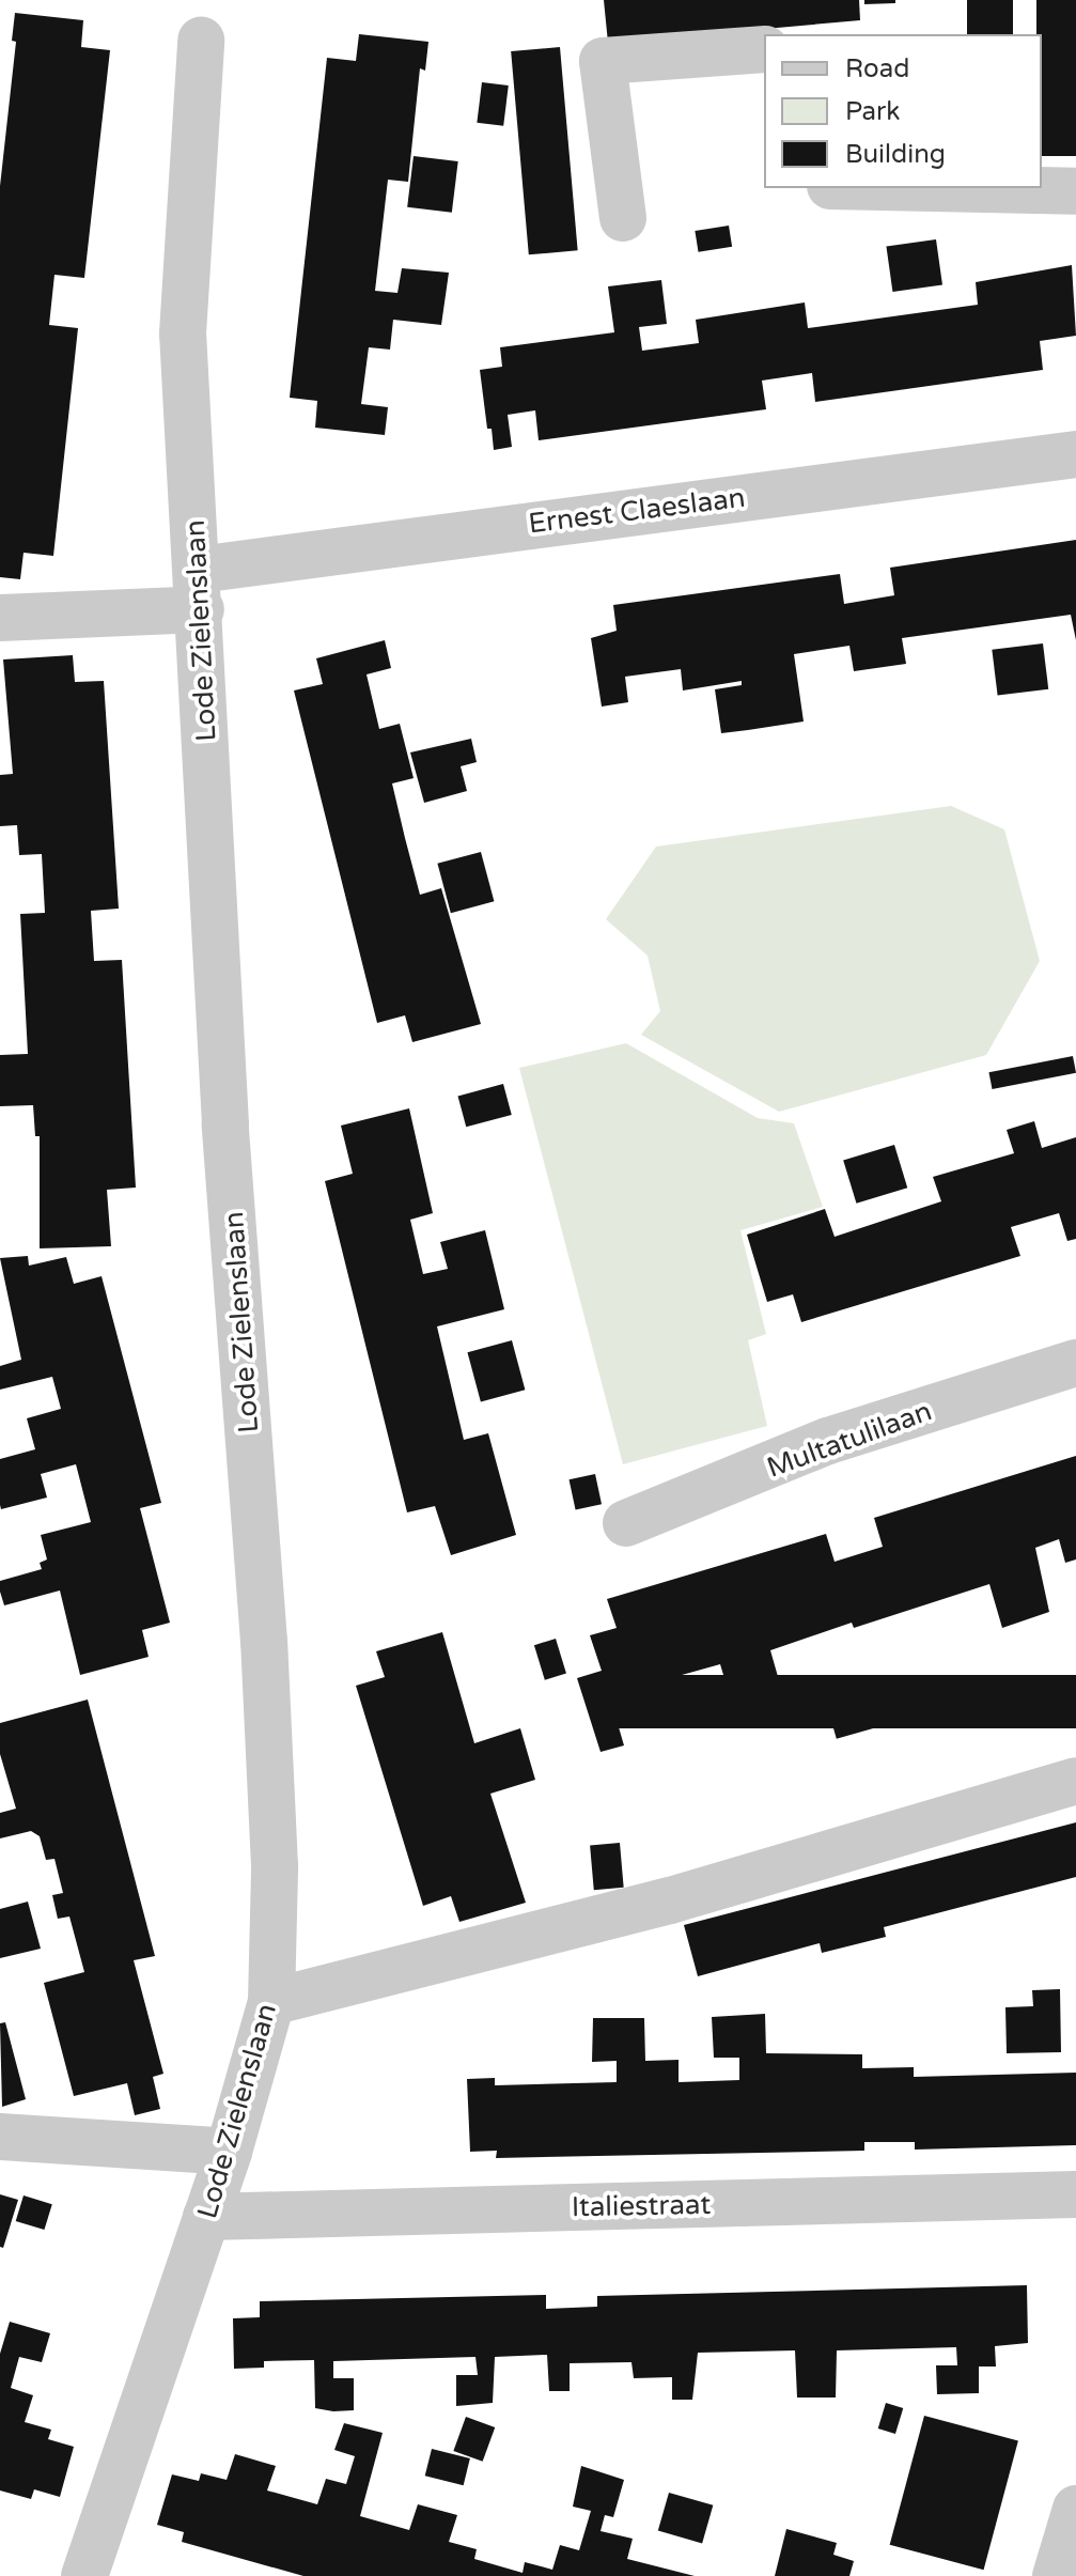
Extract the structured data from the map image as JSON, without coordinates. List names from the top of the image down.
{
  "streets": {
    "street": [
      "Ernest Claeslaan",
      "Lode Zielenslaan",
      "Multatulilaan",
      "Italiestraat"
    ]
  },
  "crossings": [
    ["Ernest Claeslaan", "Lode Zielenslaan"],
    ["Lode Zielenslaan", "Italiestraat"]
  ],
  "legend": ["Road", "Park", "Building"]
}
